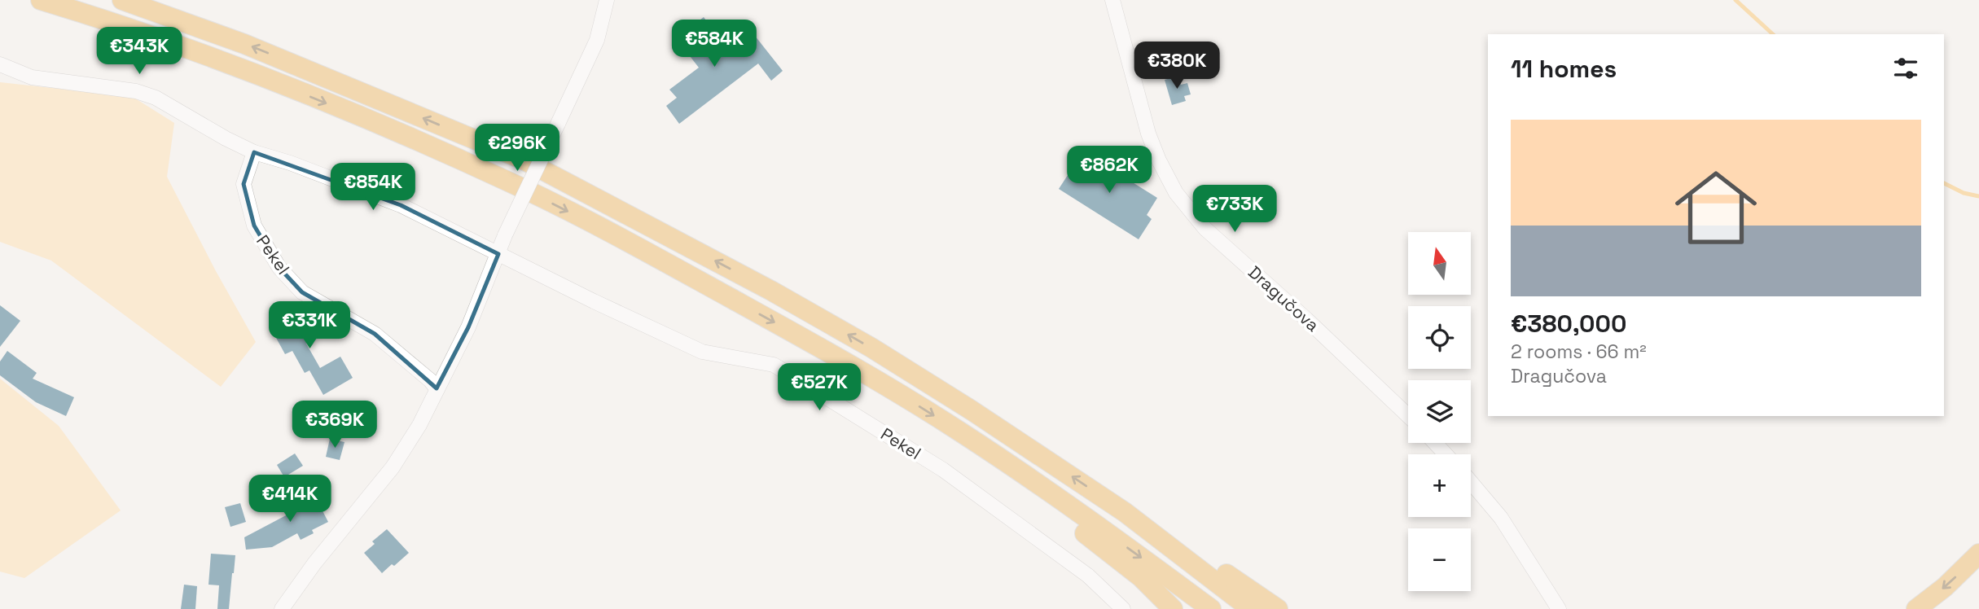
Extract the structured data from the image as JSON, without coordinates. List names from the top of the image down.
{
  "streets": {
    "street": ["Pekel", "Dragučova"]
  },
  "north": "top",
  "page": {
    "price": [
      "€584K",
      "€343K",
      "€380K",
      "€296K",
      "€862K",
      "€854K",
      "€733K",
      "€331K",
      "€527K",
      "€369K",
      "€414K"
    ],
    "heading": "11 homes",
    "list": [
      {
        "name": "€380,000",
        "note": "2 rooms · 66 m² · Dragučova"
      }
    ],
    "map_buttons": ["+", "−"]
  }
}
